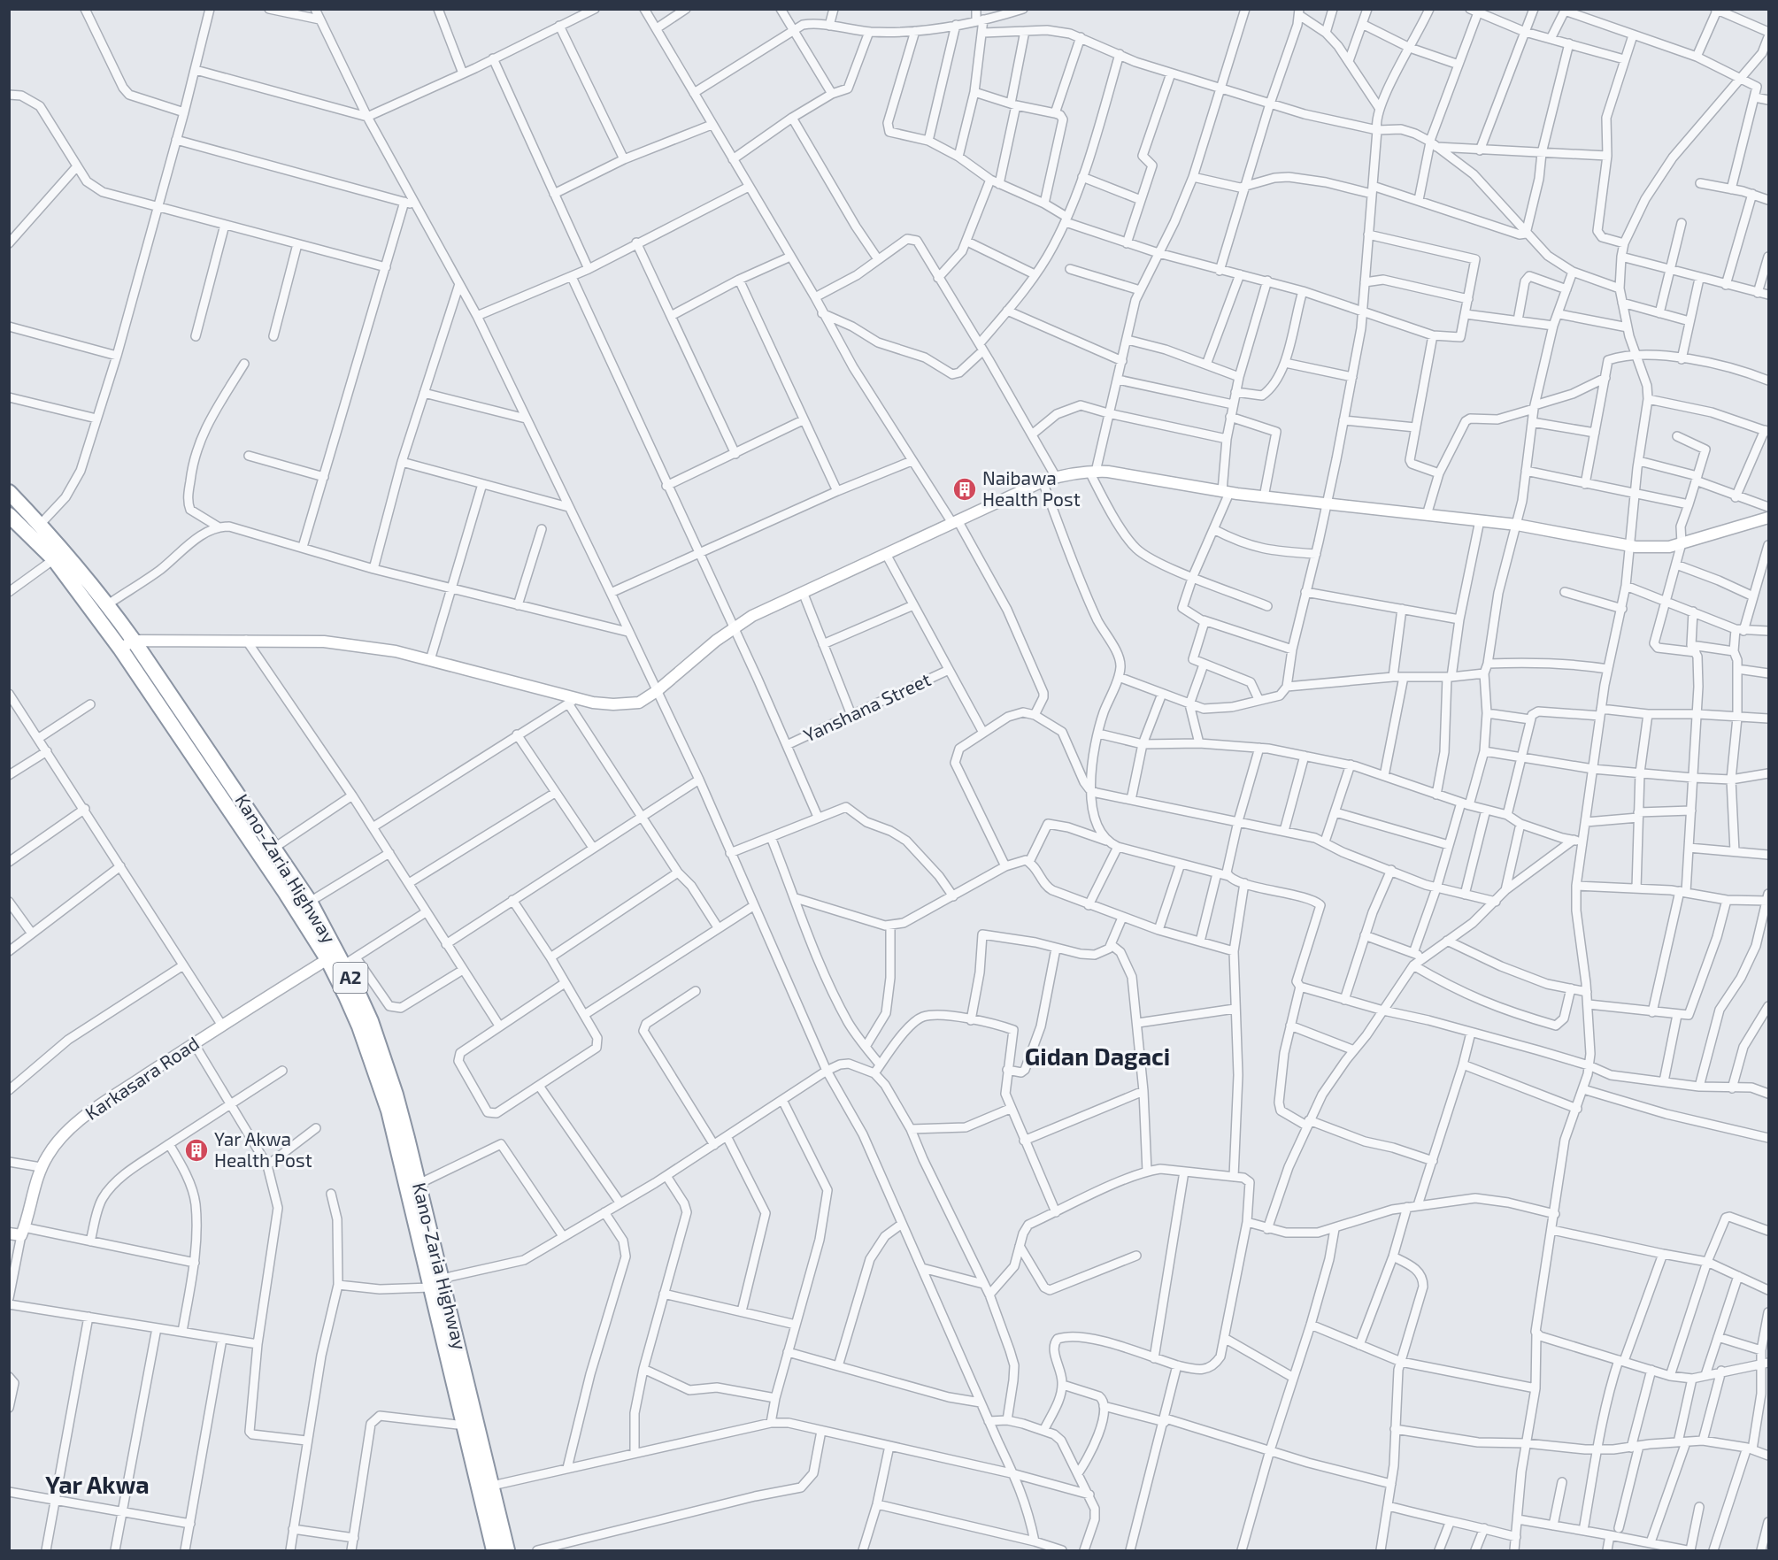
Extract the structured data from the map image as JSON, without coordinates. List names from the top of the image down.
{
  "streets": {
    "highway": ["Kano-Zaria Highway", "A2"],
    "street": ["Yanshana Street", "Karkasara Road"]
  },
  "crossings": [
    ["Kano-Zaria Highway", "Karkasara Road"]
  ],
  "districts": ["Gidan Dagaci", "Yar Akwa"],
  "places": {
    "building": ["Naibawa Health Post", "Yar Akwa Health Post"]
  }
}
